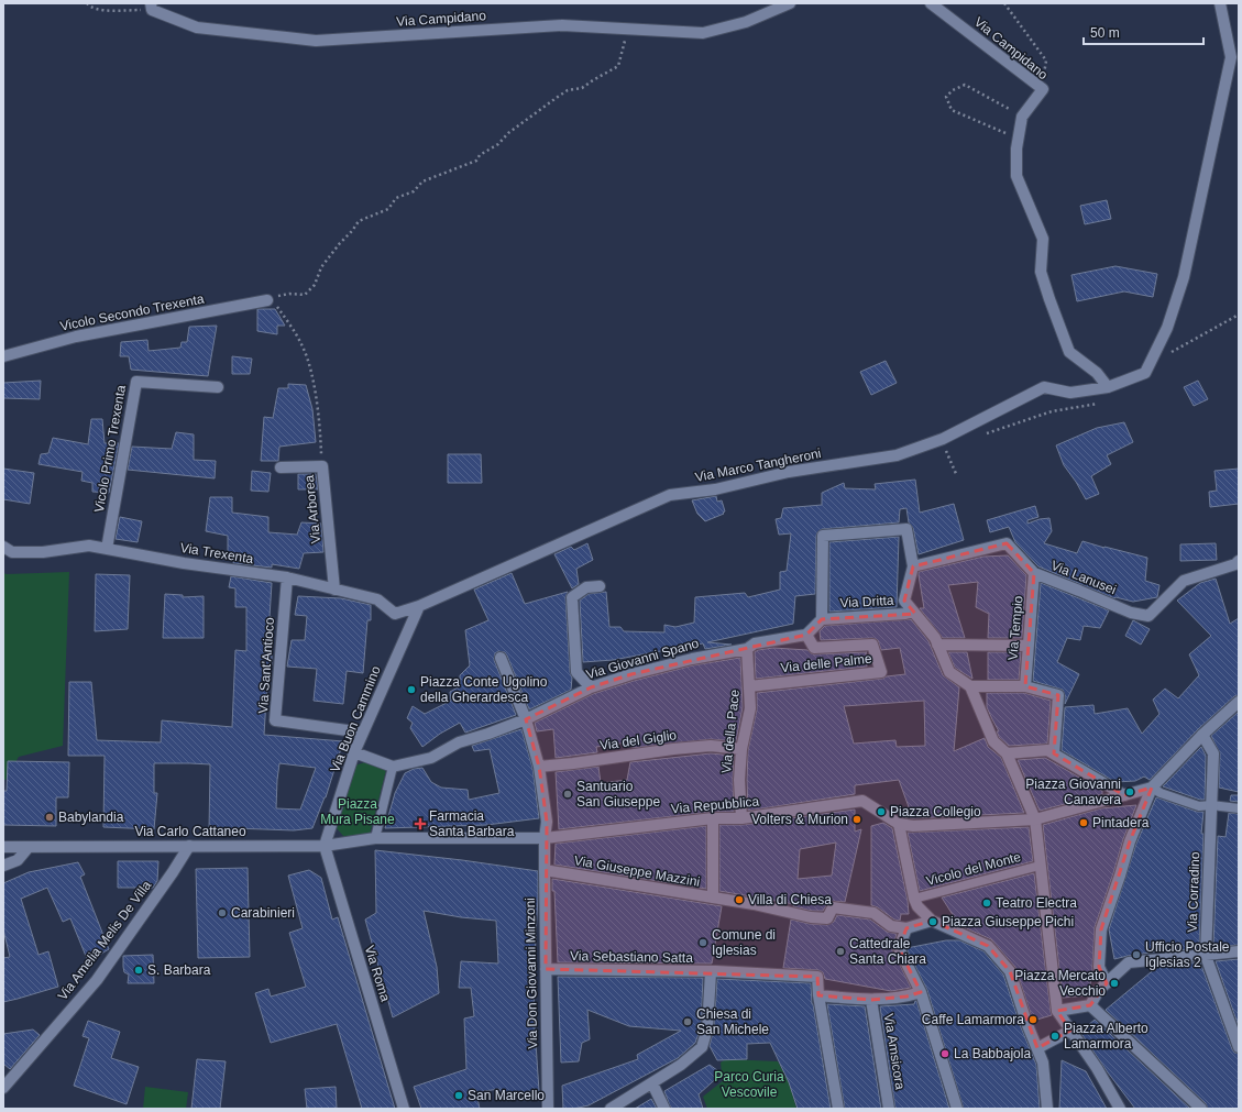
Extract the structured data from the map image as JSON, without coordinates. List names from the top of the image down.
{
  "streets": {
    "street": [
      "Via Campidano",
      "Vicolo Secondo Trexenta",
      "Vicolo Primo Trexenta",
      "Via Marco Tangheroni",
      "Via Arborea",
      "Via Trexenta",
      "Via Lanusei",
      "Via Dritta",
      "Via Tempio",
      "Via Giovanni Spano",
      "Via delle Palme",
      "Via Sant'Antioco",
      "Via Buon Cammino",
      "Via della Pace",
      "Via del Giglio",
      "Via Repubblica",
      "Via Carlo Cattaneo",
      "Via Giuseppe Mazzini",
      "Via Corradino",
      "Via Amelia Melis De Villa",
      "Via Sebastiano Satta",
      "Via Roma",
      "Via Don Giovanni Minzoni",
      "Via Amsicora"
    ],
    "lane": ["Vicolo del Monte"]
  },
  "crossings": [
    ["Via Campidano", "Via Marco Tangheroni"],
    ["Vicolo Primo Trexenta", "Via Trexenta"],
    ["Via Marco Tangheroni", "Via Trexenta"],
    ["Via Marco Tangheroni", "Via Buon Cammino"],
    ["Via Arborea", "Via Trexenta"],
    ["Via Trexenta", "Via Sant'Antioco"],
    ["Via Trexenta", "Via Buon Cammino"],
    ["Via Lanusei", "Via Tempio"],
    ["Via Giovanni Spano", "Via delle Palme"],
    ["Via Giovanni Spano", "Via della Pace"],
    ["Via Giovanni Spano", "Via Don Giovanni Minzoni"],
    ["Via delle Palme", "Via della Pace"],
    ["Via Sant'Antioco", "Via Buon Cammino"],
    ["Via Buon Cammino", "Via Carlo Cattaneo"],
    ["Via Buon Cammino", "Via Roma"],
    ["Via della Pace", "Via del Giglio"],
    ["Via della Pace", "Via Repubblica"],
    ["Via del Giglio", "Via Don Giovanni Minzoni"],
    ["Via Repubblica", "Via Carlo Cattaneo"],
    ["Via Repubblica", "Via Don Giovanni Minzoni"],
    ["Via Carlo Cattaneo", "Via Amelia Melis De Villa"],
    ["Via Carlo Cattaneo", "Via Roma"],
    ["Via Giuseppe Mazzini", "Via Don Giovanni Minzoni"],
    ["Via Sebastiano Satta", "Via Don Giovanni Minzoni"]
  ],
  "parks": ["Piazza Mura Pisane", "Parco Curia Vescovile"],
  "places": {
    "other": [
      "Piazza Conte Ugolino della Gherardesca",
      "Piazza Giovanni Canavera",
      "Santuario San Giuseppe",
      "Piazza Collegio",
      "Babylandia",
      "Volters & Murion",
      "Pintadera",
      "Villa di Chiesa",
      "Teatro Electra",
      "Carabinieri",
      "Piazza Giuseppe Pichi",
      "Comune di Iglesias",
      "Cattedrale Santa Chiara",
      "Ufficio Postale Iglesias 2",
      "S. Barbara",
      "Piazza Mercato Vecchio",
      "Caffe Lamarmora",
      "Chiesa di San Michele",
      "Piazza Alberto Lamarmora",
      "La Babbajola",
      "San Marcello"
    ],
    "health": ["Farmacia Santa Barbara"]
  },
  "scale_bar": "50 m"
}
